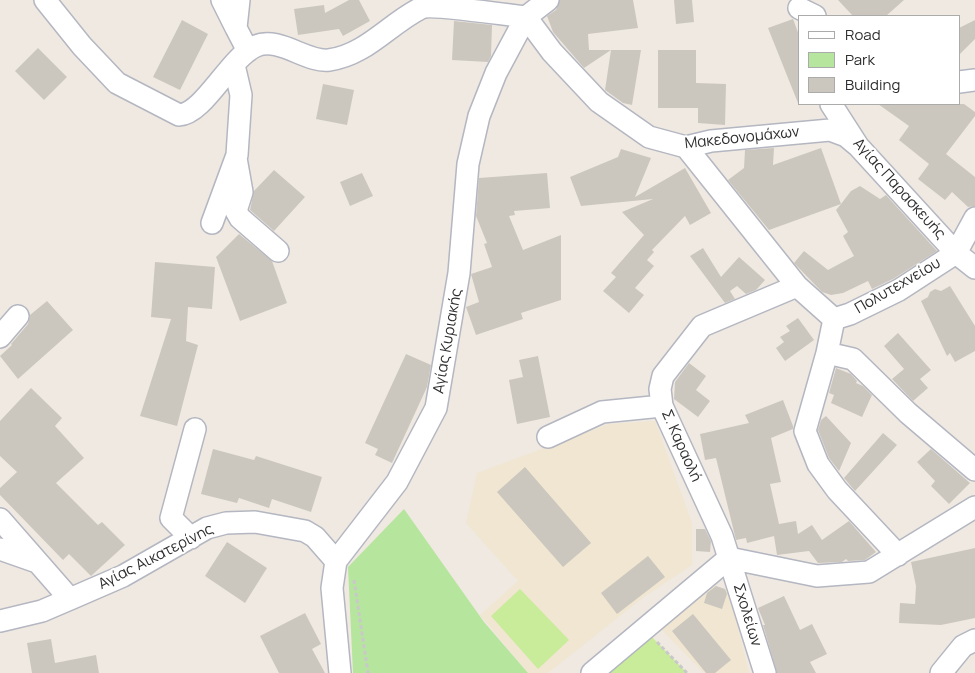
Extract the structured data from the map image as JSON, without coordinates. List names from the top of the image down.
{
  "streets": {
    "street": [
      "Μακεδονομάχων",
      "Αγίας Παρασκευής",
      "Πολυτεχνείου",
      "Αγίας Κυριακής",
      "Σ. Καραολή",
      "Αγίας Αικατερίνης",
      "Σχολείων"
    ]
  },
  "crossings": [
    ["Μακεδονομάχων", "Αγίας Παρασκευής"],
    ["Μακεδονομάχων", "Αγίας Κυριακής"],
    ["Αγίας Παρασκευής", "Πολυτεχνείου"],
    ["Αγίας Κυριακής", "Αγίας Αικατερίνης"],
    ["Σ. Καραολή", "Σχολείων"]
  ],
  "legend": ["Road", "Park", "Building"]
}
